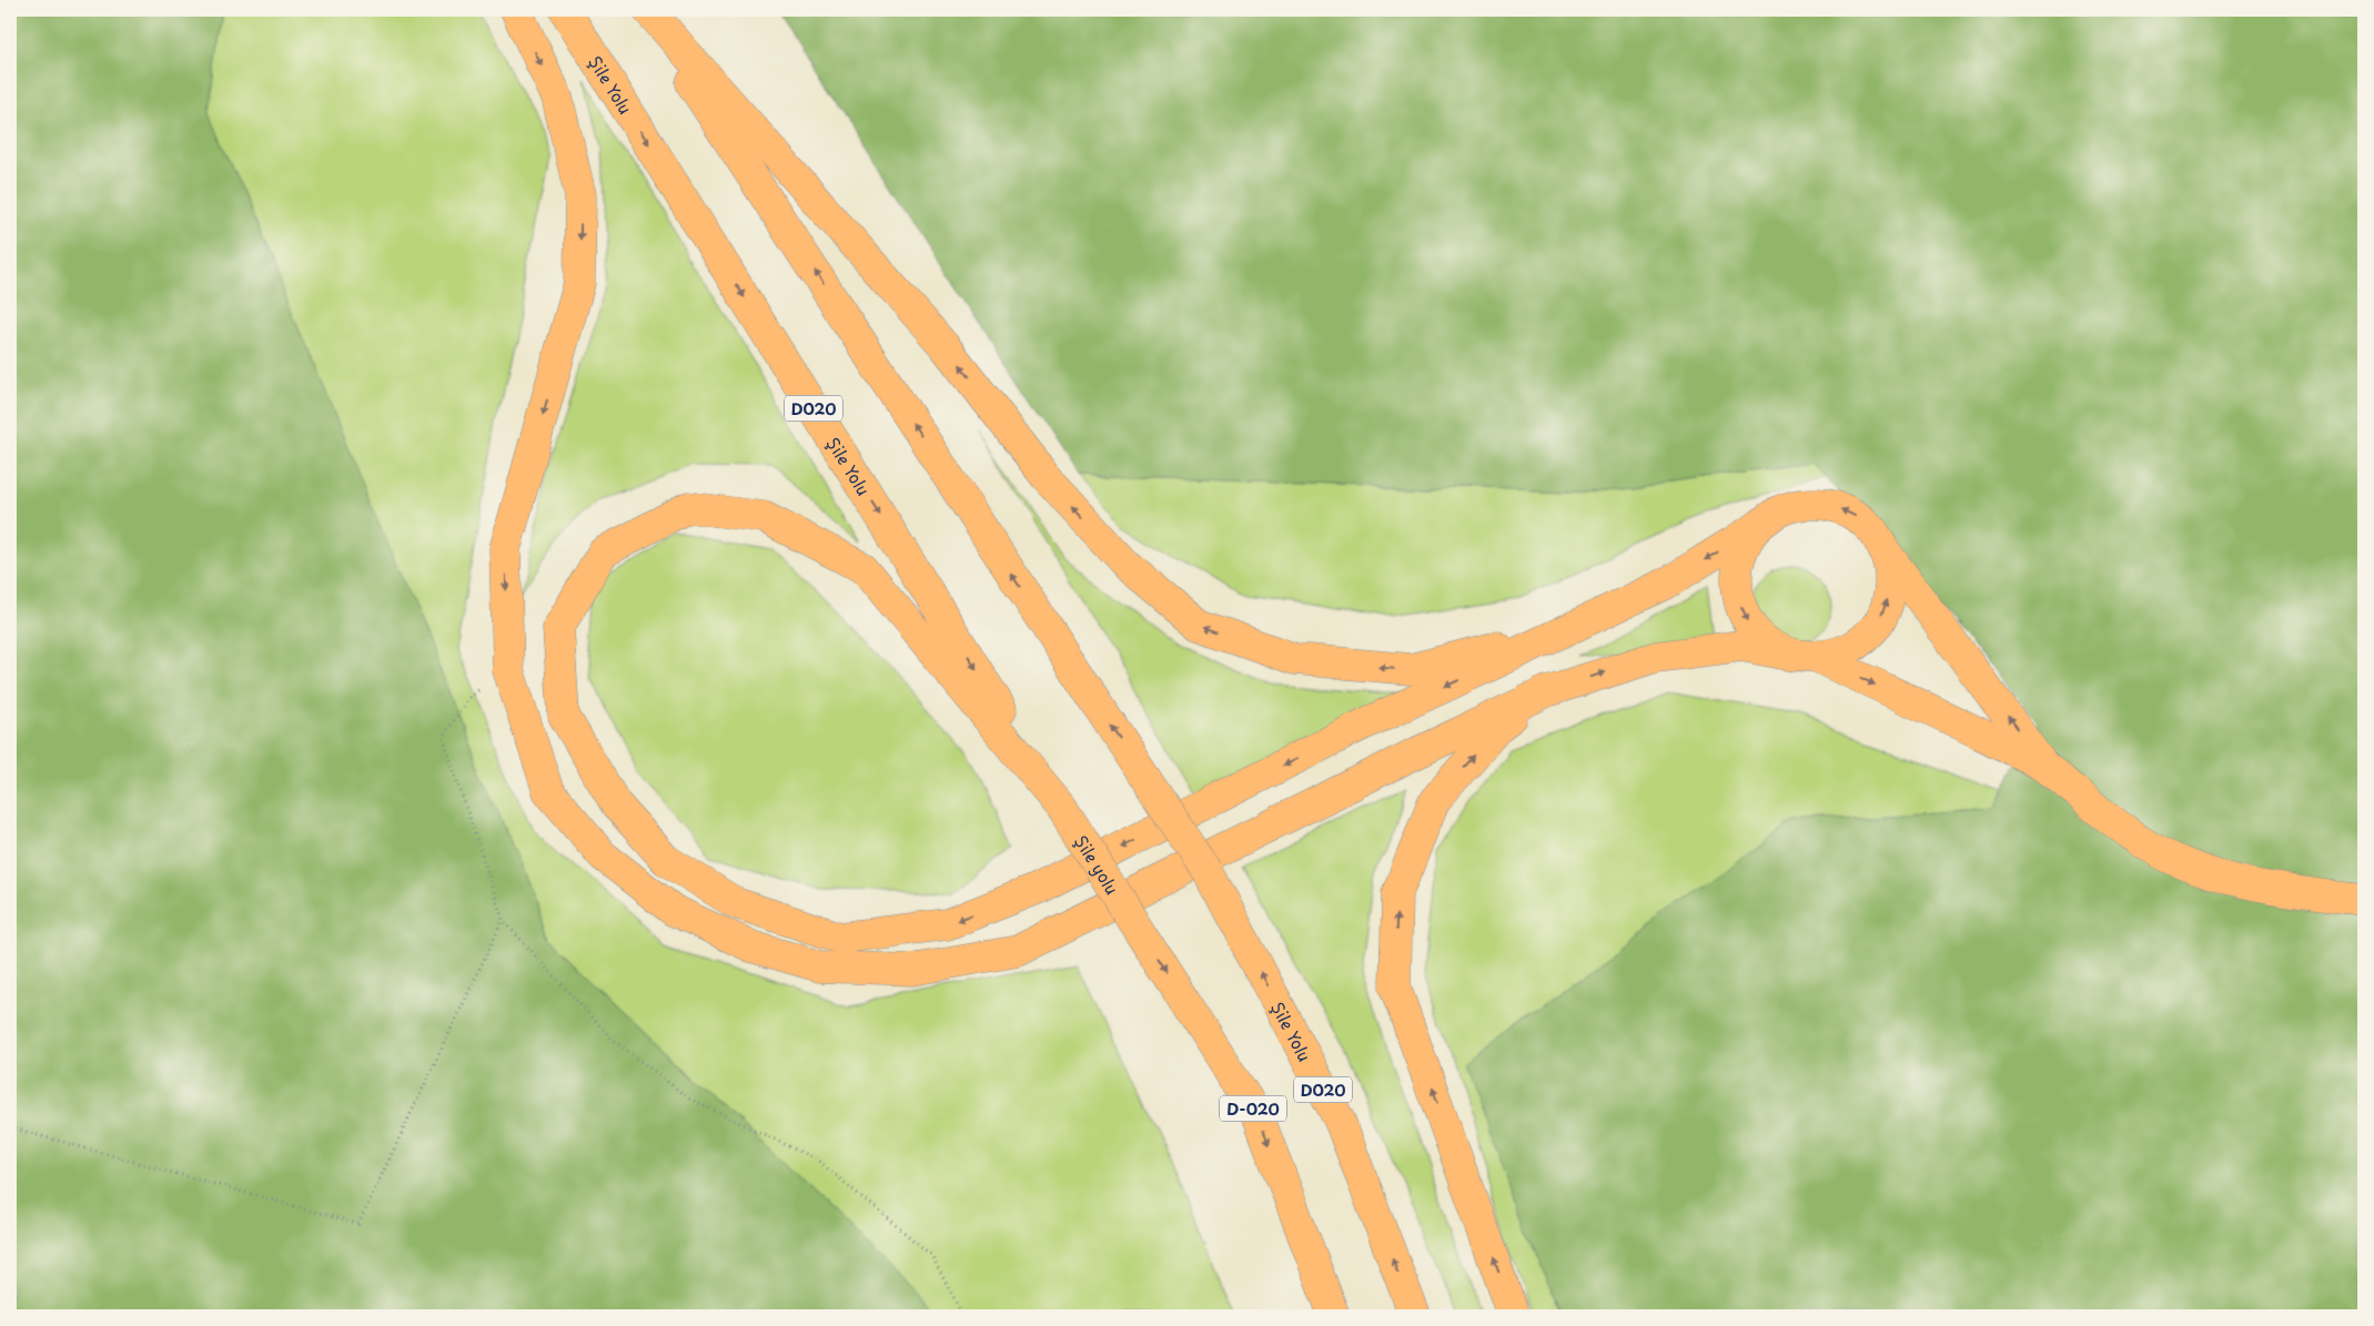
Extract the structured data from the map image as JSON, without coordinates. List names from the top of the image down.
{
  "streets": {
    "main road": [
      "Şile Yolu",
      "D020",
      "Şile yolu",
      "D-020"
    ]
  },
  "crossings": [
    ["Şile Yolu", "Şile yolu"],
    ["Şile yolu", "D-020"]
  ]
}
